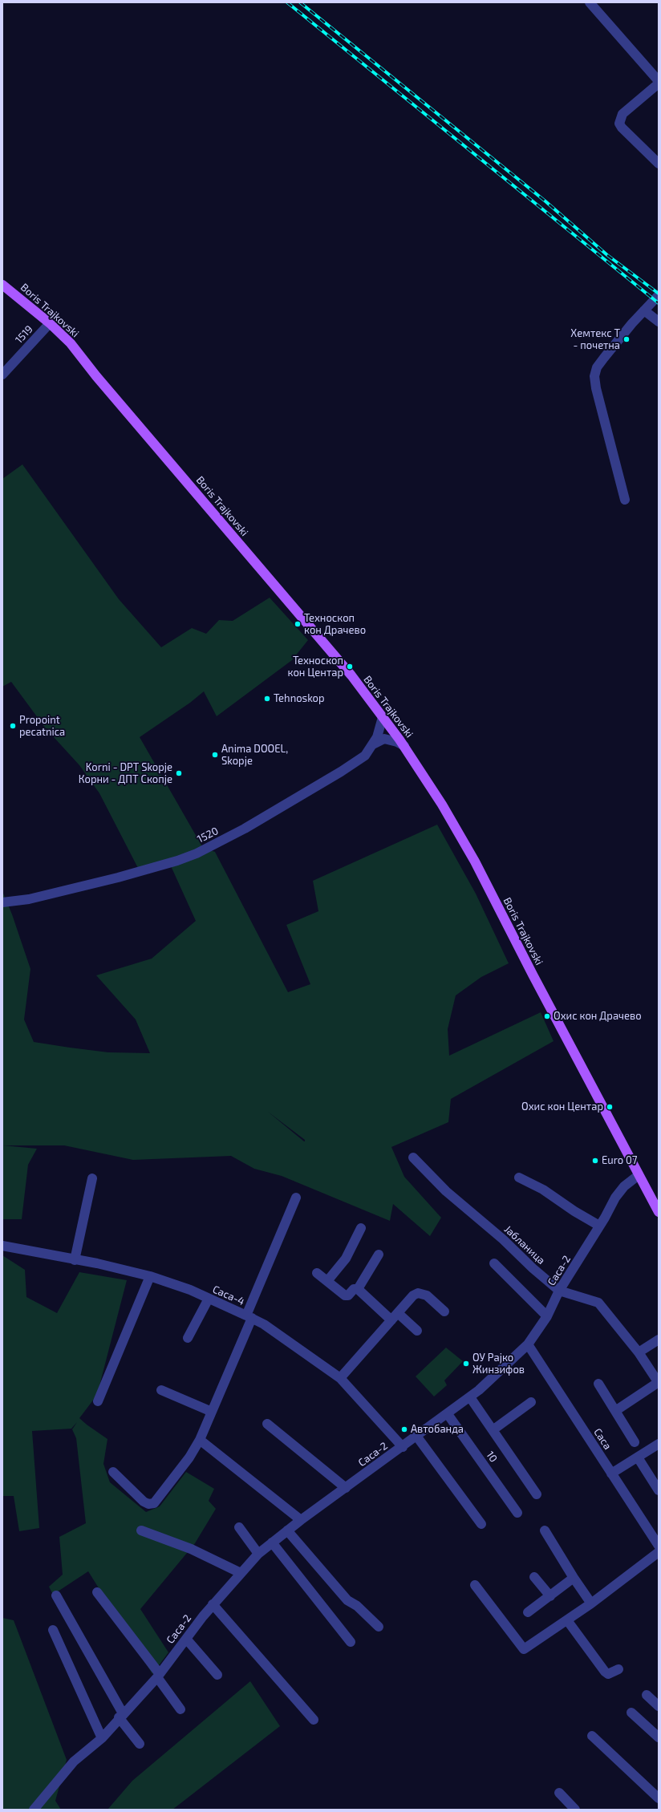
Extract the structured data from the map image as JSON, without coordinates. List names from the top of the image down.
{
  "streets": {
    "main road": ["Boris Trajkovski"],
    "street": [
      "1519",
      "1520",
      "Јабланица",
      "Саса-2",
      "Саса-4",
      "Саса",
      "10"
    ]
  },
  "crossings": [
    ["Boris Trajkovski", "1519"],
    ["Boris Trajkovski", "1520"],
    ["Boris Trajkovski", "Саса-2"],
    ["Јабланица", "Саса-2"],
    ["Саса-2", "Саса-4"],
    ["Саса-2", "Саса"],
    ["Саса-2", "10"]
  ],
  "places": [
    "Хемтекс Т - почетна",
    "Техноскоп кон Драчево",
    "Техноскоп кон Центар",
    "Tehnoskop",
    "Propoint pecatnica",
    "Anima DOOEL, Skopje",
    "Korni - DPT Skopje Корни - ДПТ Скопје",
    "Охис кон Драчево",
    "Охис кон Центар",
    "Euro 07",
    "ОУ Рајко Жинзифов",
    "Автобанда"
  ]
}
